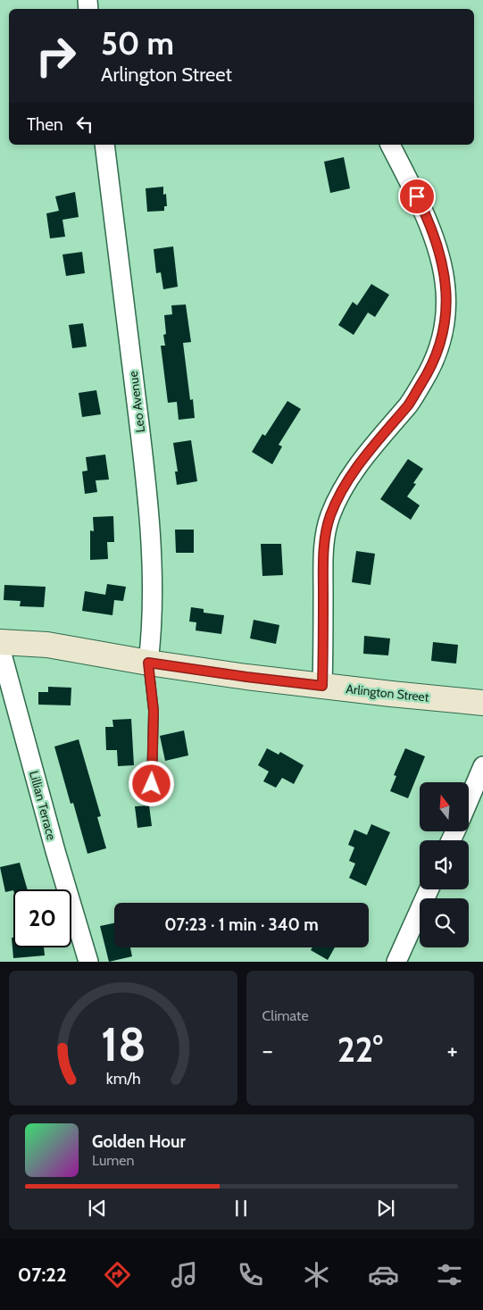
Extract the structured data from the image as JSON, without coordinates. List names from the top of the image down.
{
  "streets": {
    "street": ["Leo Avenue", "Arlington Street", "Lillian Terrace"]
  },
  "crossings": [
    ["Leo Avenue", "Arlington Street"]
  ],
  "north": "top",
  "page": {
    "turn": ["50 m", "Arlington Street"],
    "then": "Then",
    "limit": "20",
    "trip": "07:23 · 1 min · 340 m",
    "tile": "Climate",
    "heat": ["−", "22°", "+"],
    "song": ["Golden Hour", "Lumen"],
    "tabs": "07:22",
    "gauge": ["18", "km/h"]
  }
}
